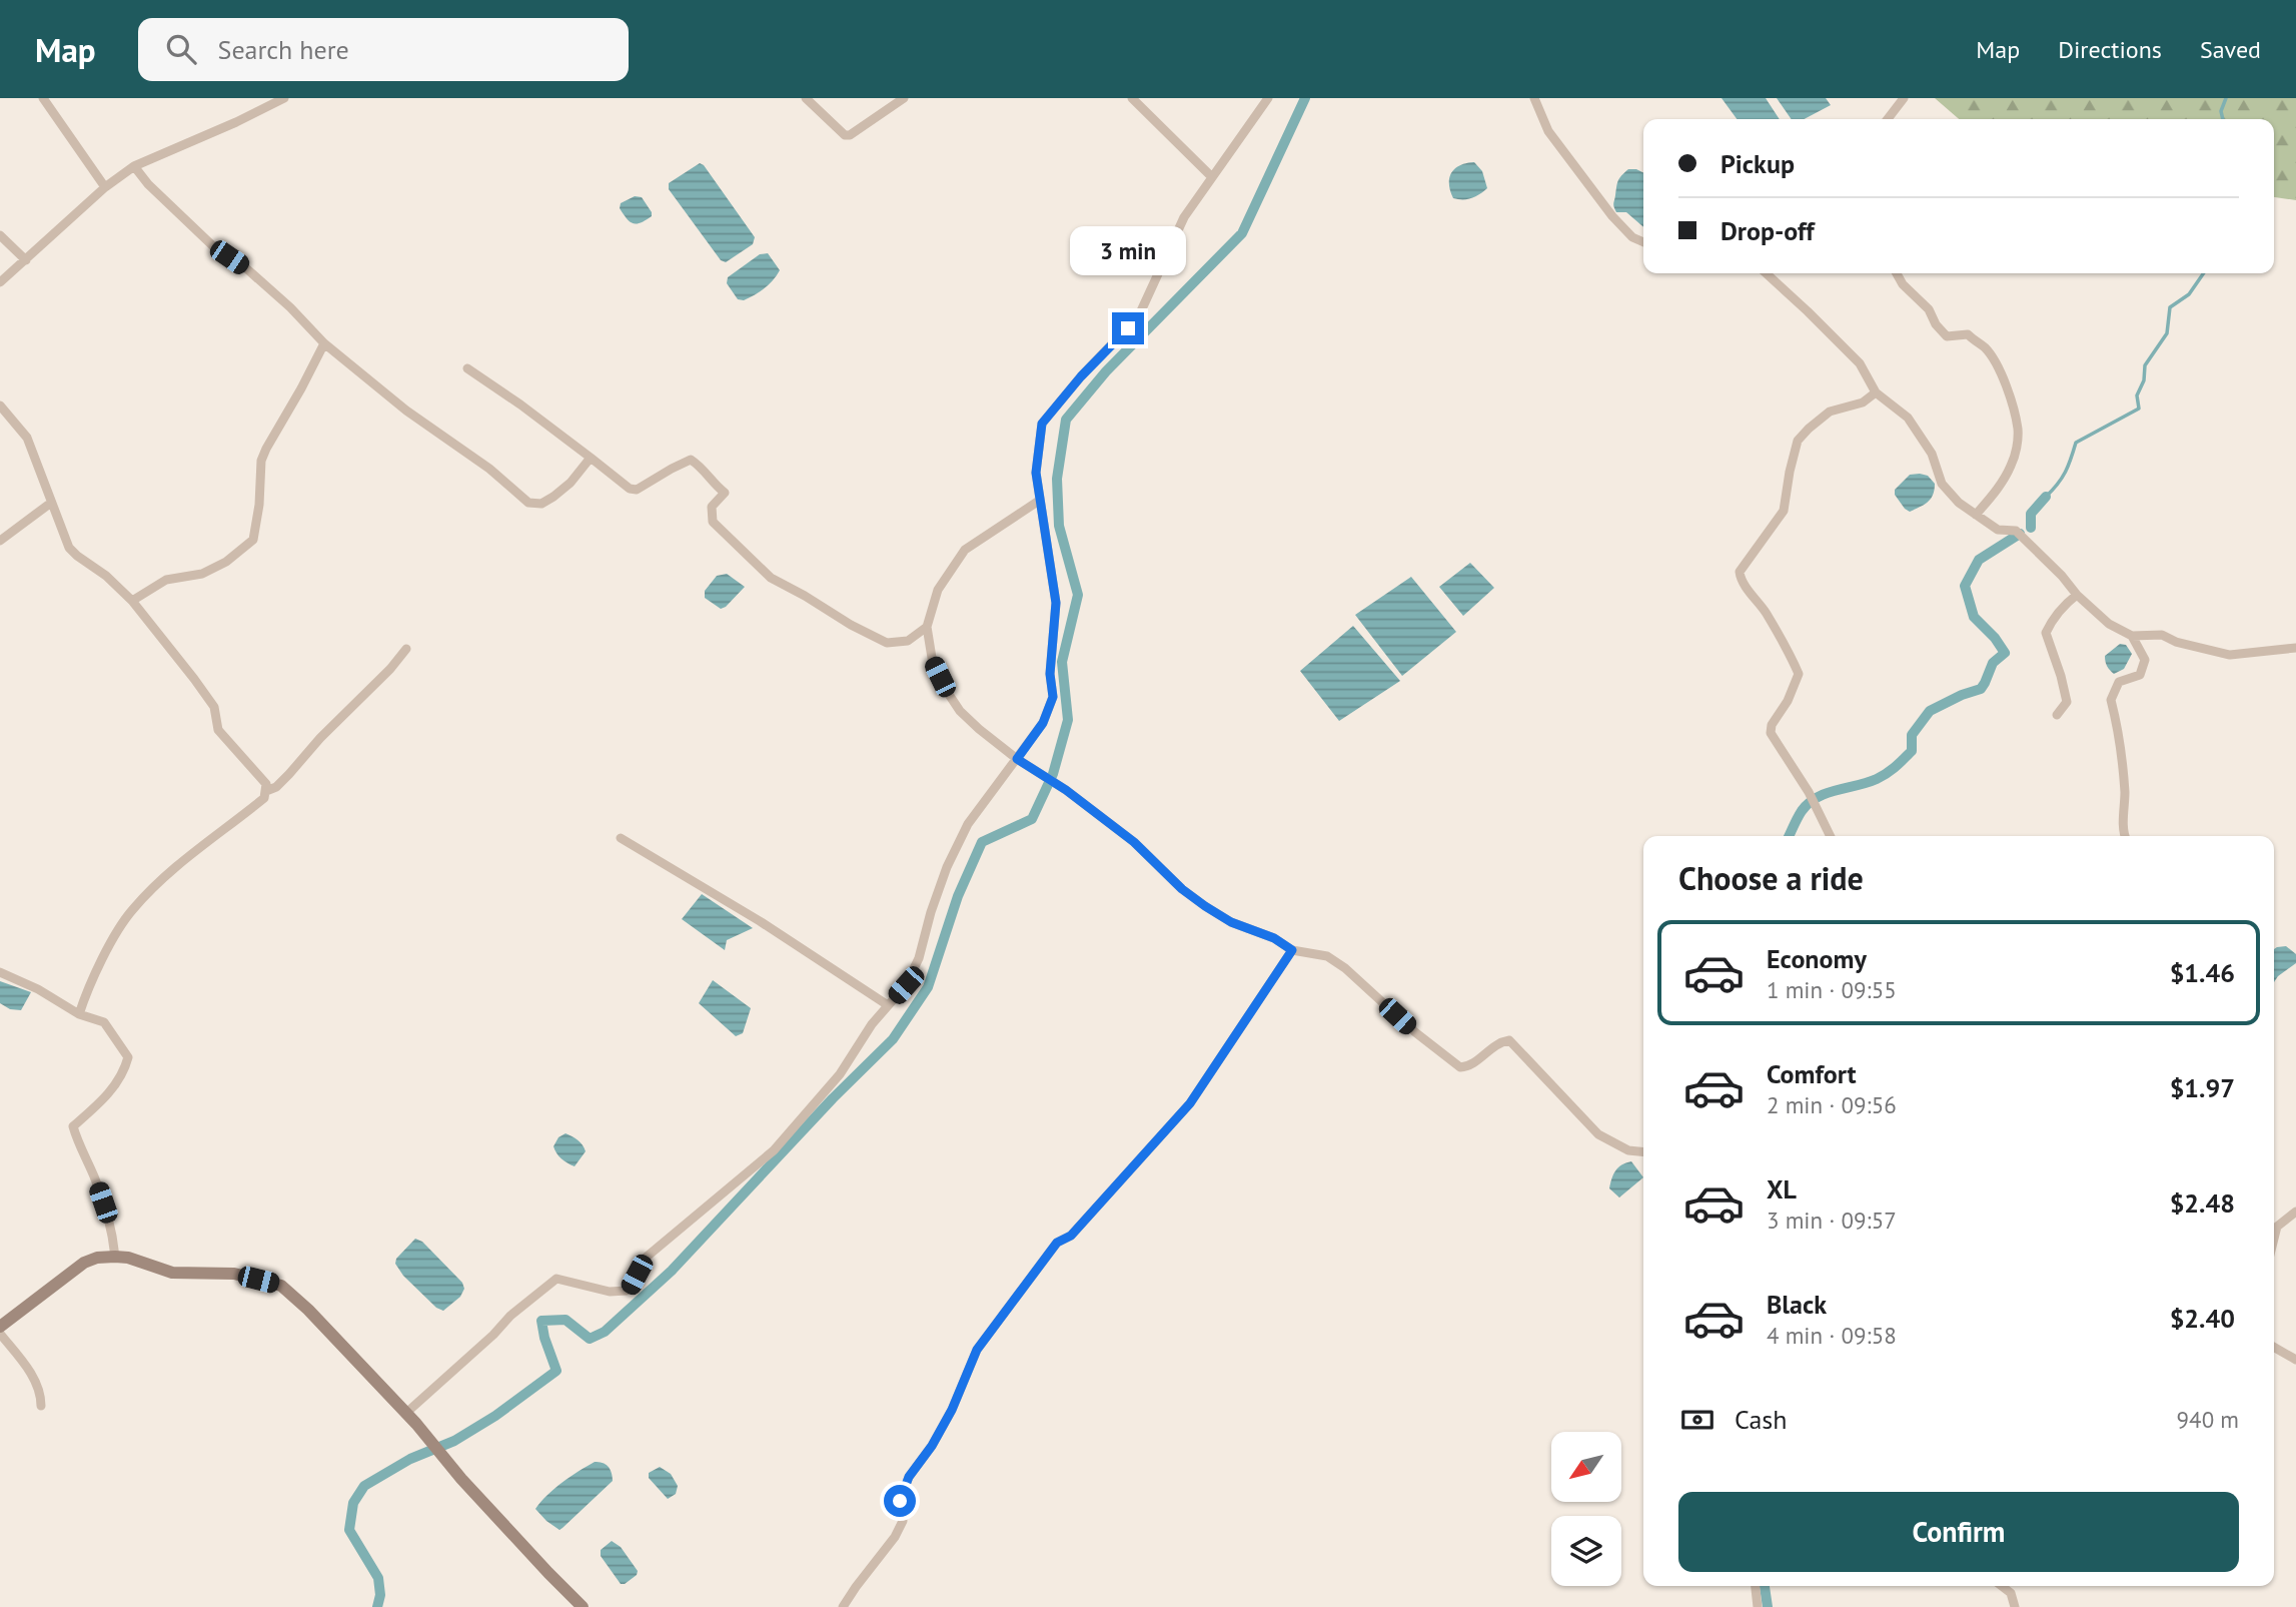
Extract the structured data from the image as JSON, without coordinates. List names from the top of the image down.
{
  "north": "bottom left",
  "page": {
    "header": "Map",
    "search": "Search here",
    "nav": ["Map", "Directions", "Saved"],
    "banner": ["Pickup", "Drop-off"],
    "bubble": "3 min",
    "heading": "Choose a ride",
    "list": [
      {
        "name": "Economy",
        "note": "1 min · 09:55",
        "value": "$1.46"
      },
      {
        "name": "Comfort",
        "note": "2 min · 09:56",
        "value": "$1.97"
      },
      {
        "name": "XL",
        "note": "3 min · 09:57",
        "value": "$2.48"
      },
      {
        "name": "Black",
        "note": "4 min · 09:58",
        "value": "$2.40"
      }
    ],
    "pay": ["Cash", "940 m"],
    "buttons": "Confirm"
  }
}
